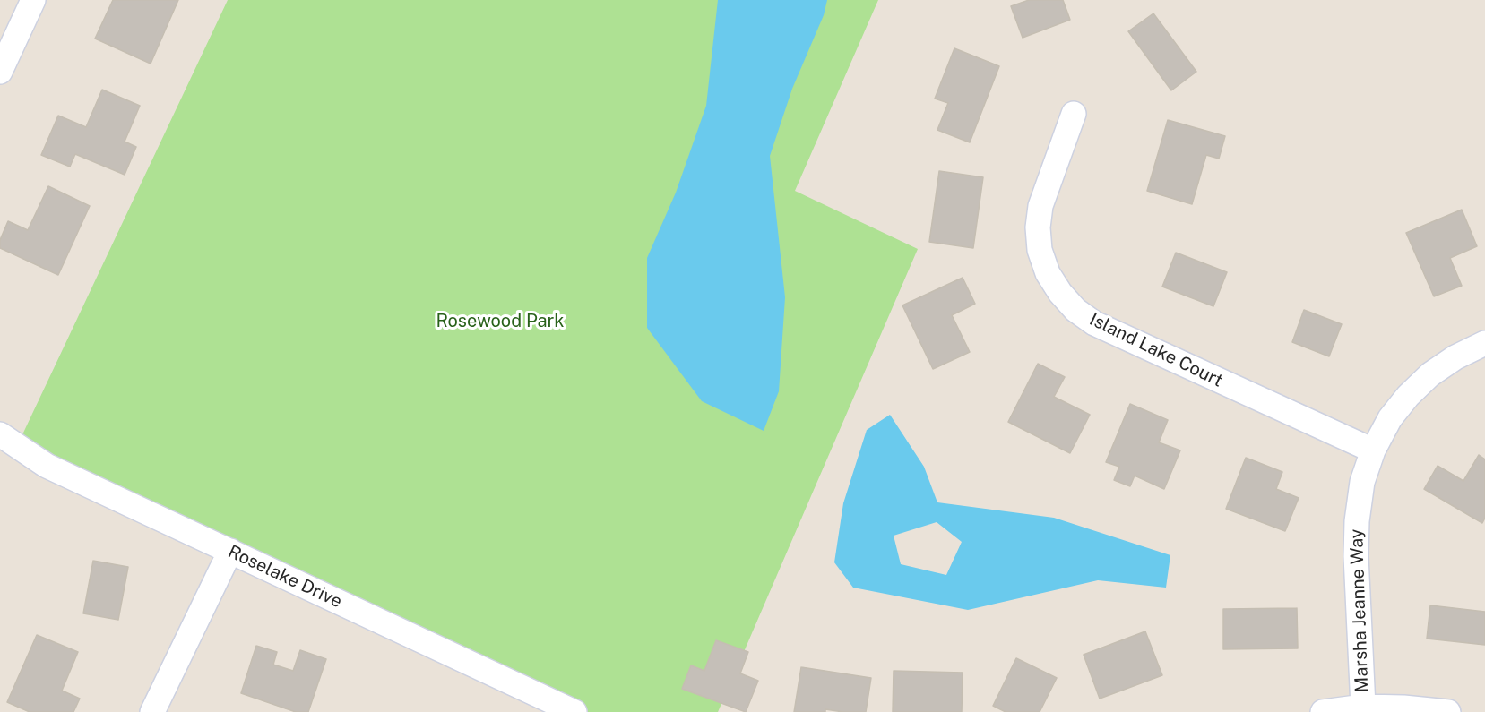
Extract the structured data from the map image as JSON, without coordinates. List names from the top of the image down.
{
  "streets": {
    "street": ["Island Lake Court", "Roselake Drive", "Marsha Jeanne Way"]
  },
  "crossings": [
    ["Island Lake Court", "Marsha Jeanne Way"]
  ],
  "parks": ["Rosewood Park"]
}
